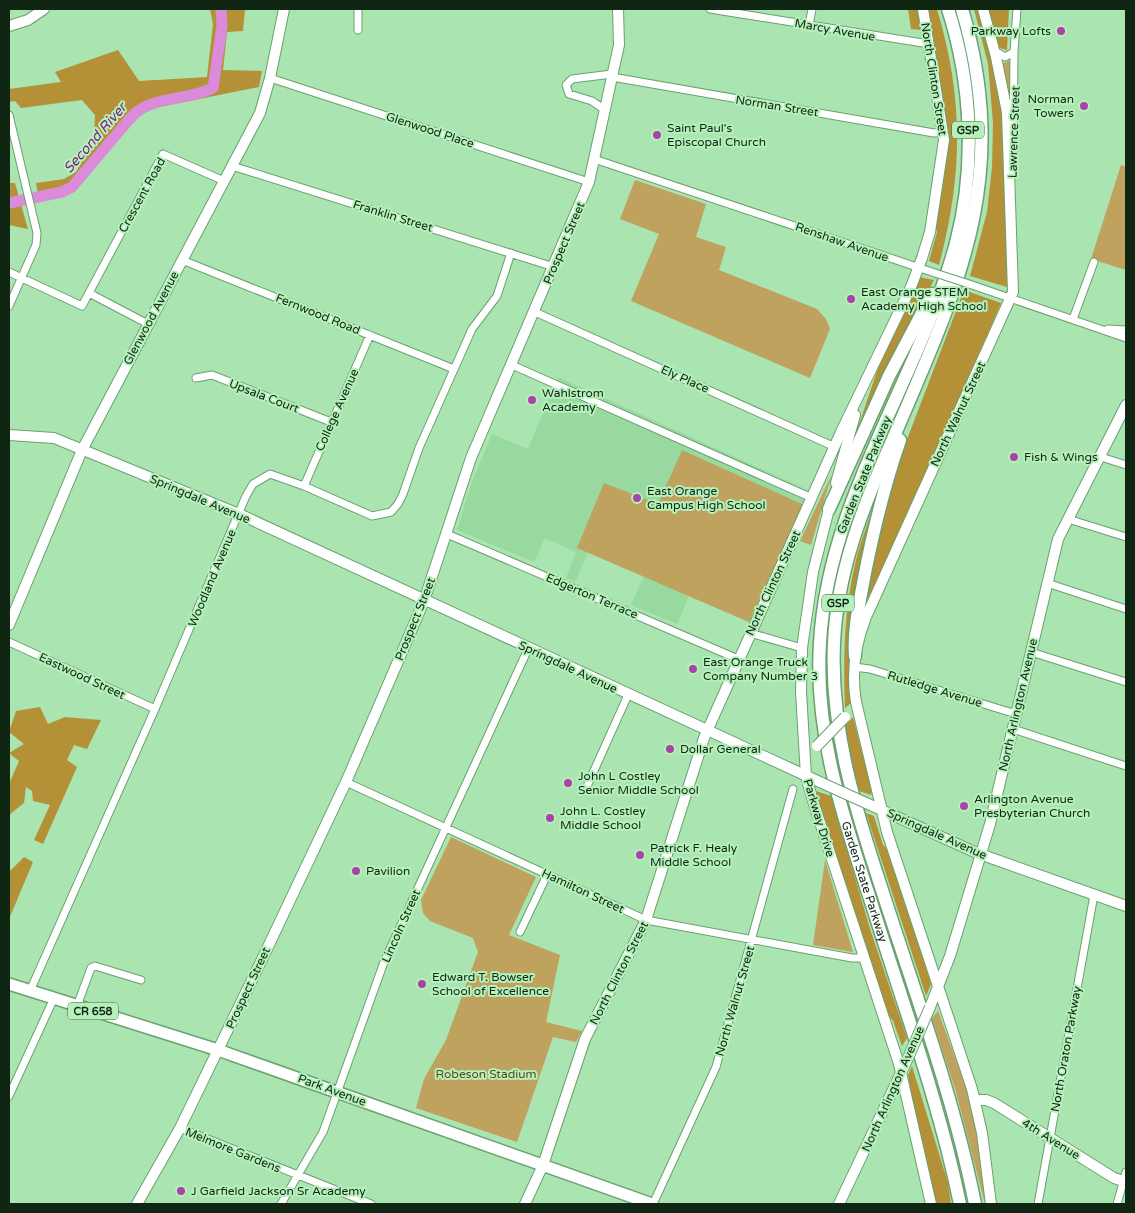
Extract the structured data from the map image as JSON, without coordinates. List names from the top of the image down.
{
  "streets": {
    "highway": ["GSP", "Garden State Parkway"],
    "main road": ["CR 658", "Park Avenue"],
    "street": [
      "Marcy Avenue",
      "North Clinton Street",
      "Norman Street",
      "Glenwood Place",
      "Lawrence Street",
      "Crescent Road",
      "Franklin Street",
      "Renshaw Avenue",
      "Prospect Street",
      "Fernwood Road",
      "Glenwood Avenue",
      "Ely Place",
      "Upsala Court",
      "College Avenue",
      "North Walnut Street",
      "Springdale Avenue",
      "Woodland Avenue",
      "Edgerton Terrace",
      "Eastwood Street",
      "Rutledge Avenue",
      "North Arlington Avenue",
      "Parkway Drive",
      "Hamilton Street",
      "Lincoln Street",
      "North Oraton Parkway",
      "4th Avenue",
      "Melmore Gardens"
    ]
  },
  "crossings": [
    ["Marcy Avenue", "North Clinton Street"],
    ["North Clinton Street", "Norman Street"],
    ["North Clinton Street", "Renshaw Avenue"],
    ["North Clinton Street", "Ely Place"],
    ["North Clinton Street", "Springdale Avenue"],
    ["North Clinton Street", "Edgerton Terrace"],
    ["North Clinton Street", "Parkway Drive"],
    ["North Clinton Street", "Hamilton Street"],
    ["North Clinton Street", "Park Avenue"],
    ["Norman Street", "Prospect Street"],
    ["Glenwood Place", "Prospect Street"],
    ["Glenwood Place", "Glenwood Avenue"],
    ["Lawrence Street", "North Walnut Street"],
    ["Crescent Road", "Glenwood Avenue"],
    ["Franklin Street", "Prospect Street"],
    ["Franklin Street", "Glenwood Avenue"],
    ["Franklin Street", "Woodland Avenue"],
    ["Renshaw Avenue", "Prospect Street"],
    ["Renshaw Avenue", "North Walnut Street"],
    ["Prospect Street", "Ely Place"],
    ["Prospect Street", "Springdale Avenue"],
    ["Prospect Street", "Edgerton Terrace"],
    ["Prospect Street", "Hamilton Street"],
    ["Prospect Street", "Park Avenue"],
    ["Prospect Street", "Melmore Gardens"],
    ["Fernwood Road", "Glenwood Avenue"],
    ["Fernwood Road", "College Avenue"],
    ["Fernwood Road", "Woodland Avenue"],
    ["Glenwood Avenue", "Springdale Avenue"],
    ["Upsala Court", "College Avenue"],
    ["College Avenue", "Woodland Avenue"],
    ["North Walnut Street", "Springdale Avenue"],
    ["North Walnut Street", "Rutledge Avenue"],
    ["North Walnut Street", "Hamilton Street"],
    ["North Walnut Street", "Park Avenue"],
    ["Springdale Avenue", "Woodland Avenue"],
    ["Springdale Avenue", "North Arlington Avenue"],
    ["Springdale Avenue", "Parkway Drive"],
    ["Springdale Avenue", "Lincoln Street"],
    ["Springdale Avenue", "North Oraton Parkway"],
    ["Woodland Avenue", "Eastwood Street"],
    ["Woodland Avenue", "Park Avenue"],
    ["Rutledge Avenue", "North Arlington Avenue"],
    ["North Arlington Avenue", "Parkway Drive"],
    ["Parkway Drive", "Hamilton Street"],
    ["Hamilton Street", "Lincoln Street"],
    ["Lincoln Street", "Park Avenue"],
    ["Lincoln Street", "Melmore Gardens"],
    ["North Oraton Parkway", "4th Avenue"]
  ],
  "water": ["Second River"],
  "parks": ["Robeson Stadium"],
  "places": [
    "Parkway Lofts",
    "Norman Towers",
    "Saint Paul's Episcopal Church",
    "East Orange STEM Academy High School",
    "Wahlstrom Academy",
    "Fish & Wings",
    "East Orange Campus High School",
    "East Orange Truck Company Number 3",
    "Dollar General",
    "John L Costley Senior Middle School",
    "Arlington Avenue Presbyterian Church",
    "John L. Costley Middle School",
    "Patrick F. Healy Middle School",
    "Pavilion",
    "Edward T. Bowser School of Excellence",
    "J Garfield Jackson Sr Academy"
  ]
}
